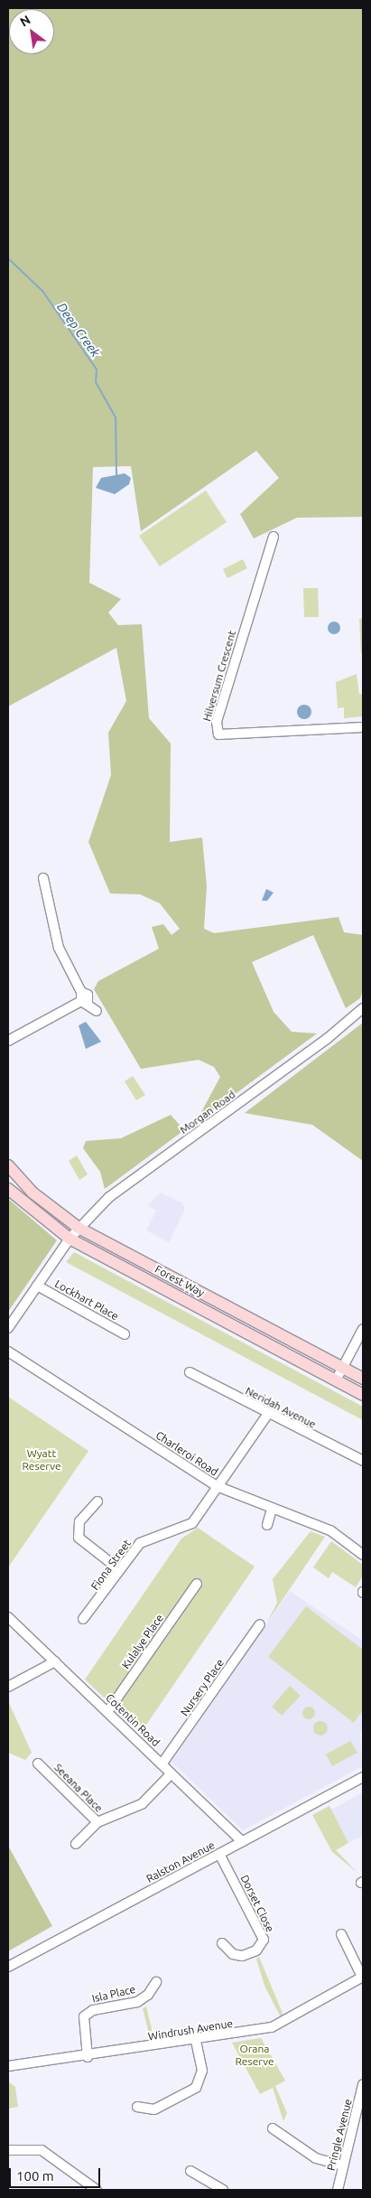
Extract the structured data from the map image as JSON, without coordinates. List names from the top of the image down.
{
  "streets": {
    "main road": ["Forest Way"],
    "street": [
      "Hilversum Crescent",
      "Morgan Road",
      "Lockhart Place",
      "Neridah Avenue",
      "Charleroi Road",
      "Fiona Street",
      "Kulalye Place",
      "Nursery Place",
      "Cotentin Road",
      "Seeana Place",
      "Ralston Avenue",
      "Dorset Close",
      "Isla Place",
      "Windrush Avenue",
      "Pringle Avenue"
    ]
  },
  "crossings": [
    ["Morgan Road", "Forest Way"],
    ["Morgan Road", "Lockhart Place"],
    ["Neridah Avenue", "Fiona Street"],
    ["Charleroi Road", "Fiona Street"],
    ["Kulalye Place", "Cotentin Road"],
    ["Nursery Place", "Cotentin Road"],
    ["Cotentin Road", "Seeana Place"],
    ["Cotentin Road", "Ralston Avenue"],
    ["Ralston Avenue", "Dorset Close"],
    ["Isla Place", "Windrush Avenue"]
  ],
  "water": ["Deep Creek"],
  "parks": ["Wyatt Reserve", "Orana Reserve"],
  "scale_bar": "100 m",
  "north": "top left"
}
